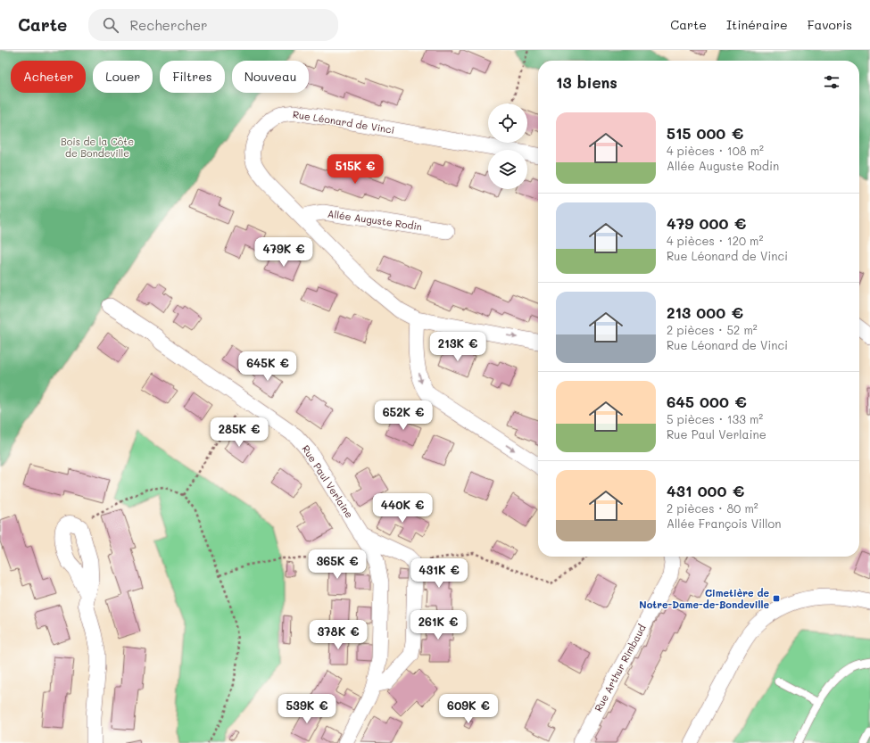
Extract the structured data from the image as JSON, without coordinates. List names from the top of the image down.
{
  "streets": {
    "street": [
      "Rue Léonard de Vinci",
      "Allée Auguste Rodin",
      "Rue Paul Verlaine",
      "Rue Arthur Rimbaud"
    ]
  },
  "crossings": [
    ["Rue Léonard de Vinci", "Allée Auguste Rodin"]
  ],
  "parks": ["Bois de la Côte de Bondeville"],
  "places": {
    "transit": ["Cimetière de Notre-Dame-de-Bondeville"]
  },
  "page": {
    "header": "Carte",
    "search": "Rechercher",
    "nav": ["Carte", "Itinéraire", "Favoris"],
    "chip": [
      "Acheter",
      "Louer",
      "Filtres",
      "Nouveau"
    ],
    "heading": "13 biens",
    "list": [
      {
        "name": "515 000 €",
        "note": "4 pièces · 108 m² · Allée Auguste Rodin"
      },
      {
        "name": "479 000 €",
        "note": "4 pièces · 120 m² · Rue Léonard de Vinci"
      },
      {
        "name": "213 000 €",
        "note": "2 pièces · 52 m² · Rue Léonard de Vinci"
      },
      {
        "name": "645 000 €",
        "note": "5 pièces · 133 m² · Rue Paul Verlaine"
      },
      {
        "name": "431 000 €",
        "note": "2 pièces · 80 m² · Allée François Villon"
      }
    ],
    "price": [
      "515K €",
      "479K €",
      "213K €",
      "645K €",
      "652K €",
      "285K €",
      "440K €",
      "365K €",
      "431K €",
      "261K €",
      "378K €",
      "539K €",
      "609K €"
    ]
  }
}
